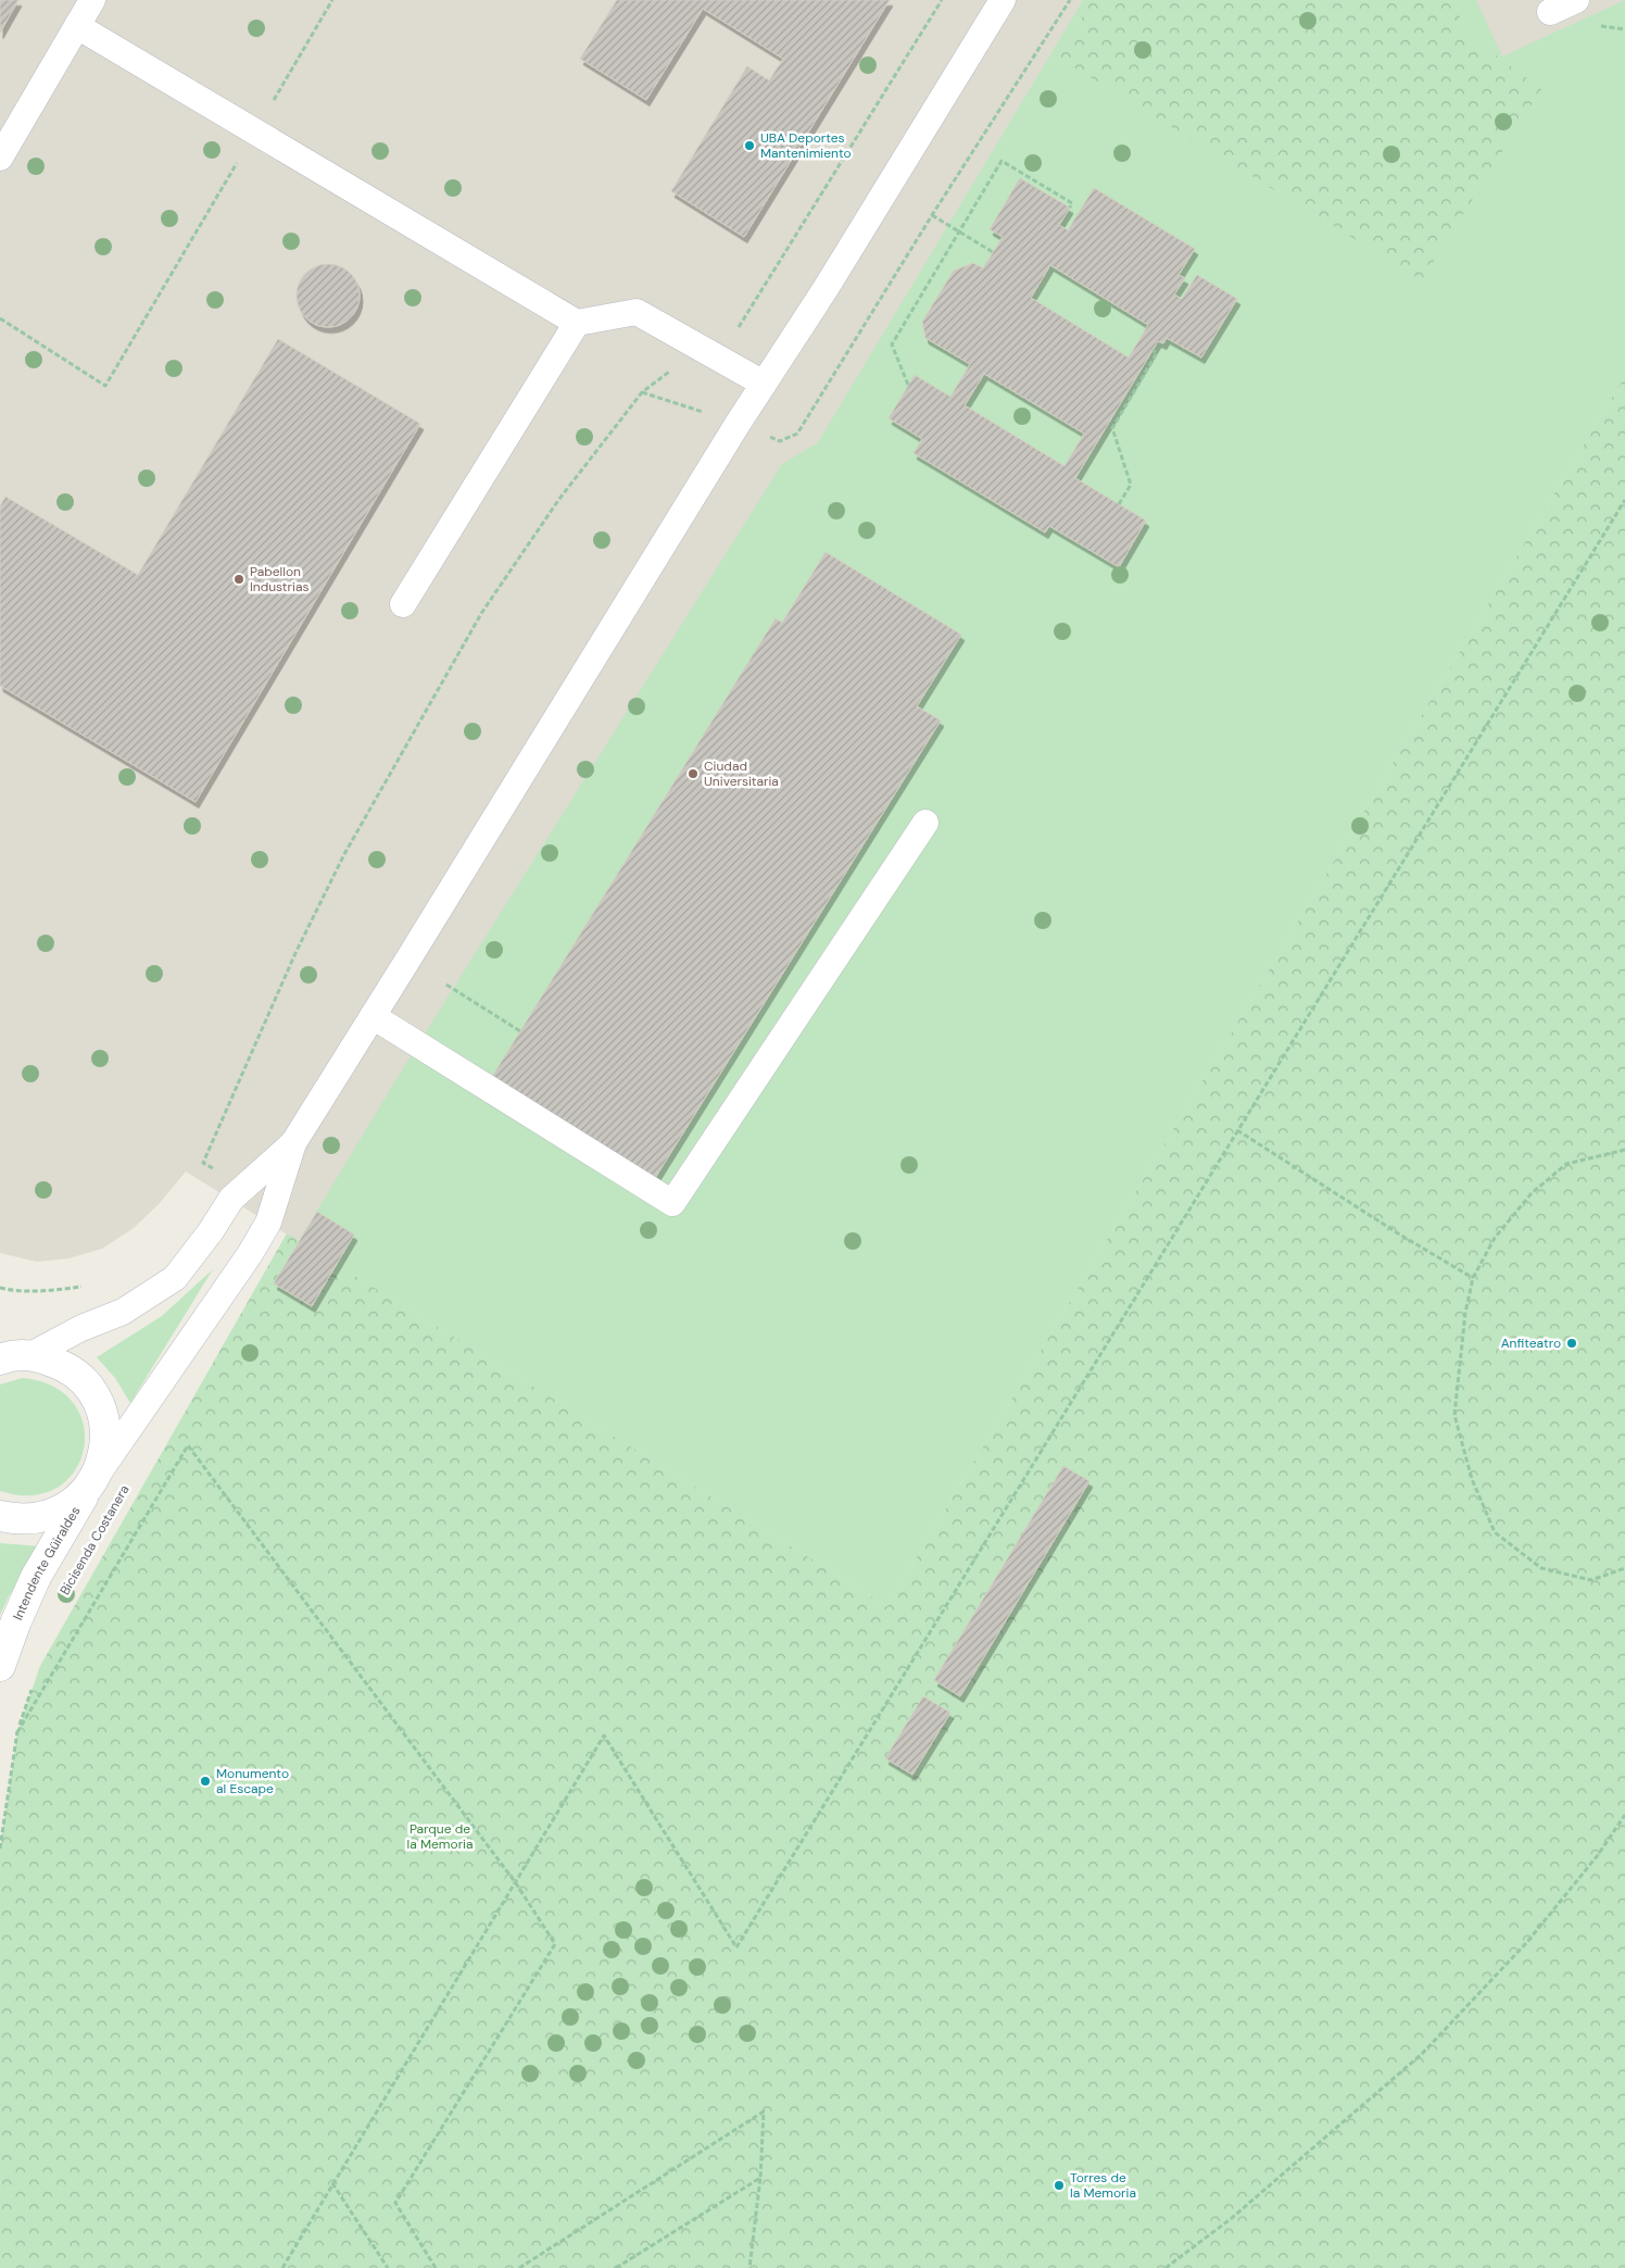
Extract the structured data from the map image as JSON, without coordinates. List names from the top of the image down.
{
  "streets": {
    "main road": ["Intendente Güiraldes"]
  },
  "parks": ["Parque de la Memoria"],
  "places": [
    "UBA Deportes Mantenimiento",
    "Pabellon Industrias",
    "Ciudad Universitaria",
    "Anfiteatro",
    "Monumento al Escape",
    "Torres de la Memoria"
  ]
}
